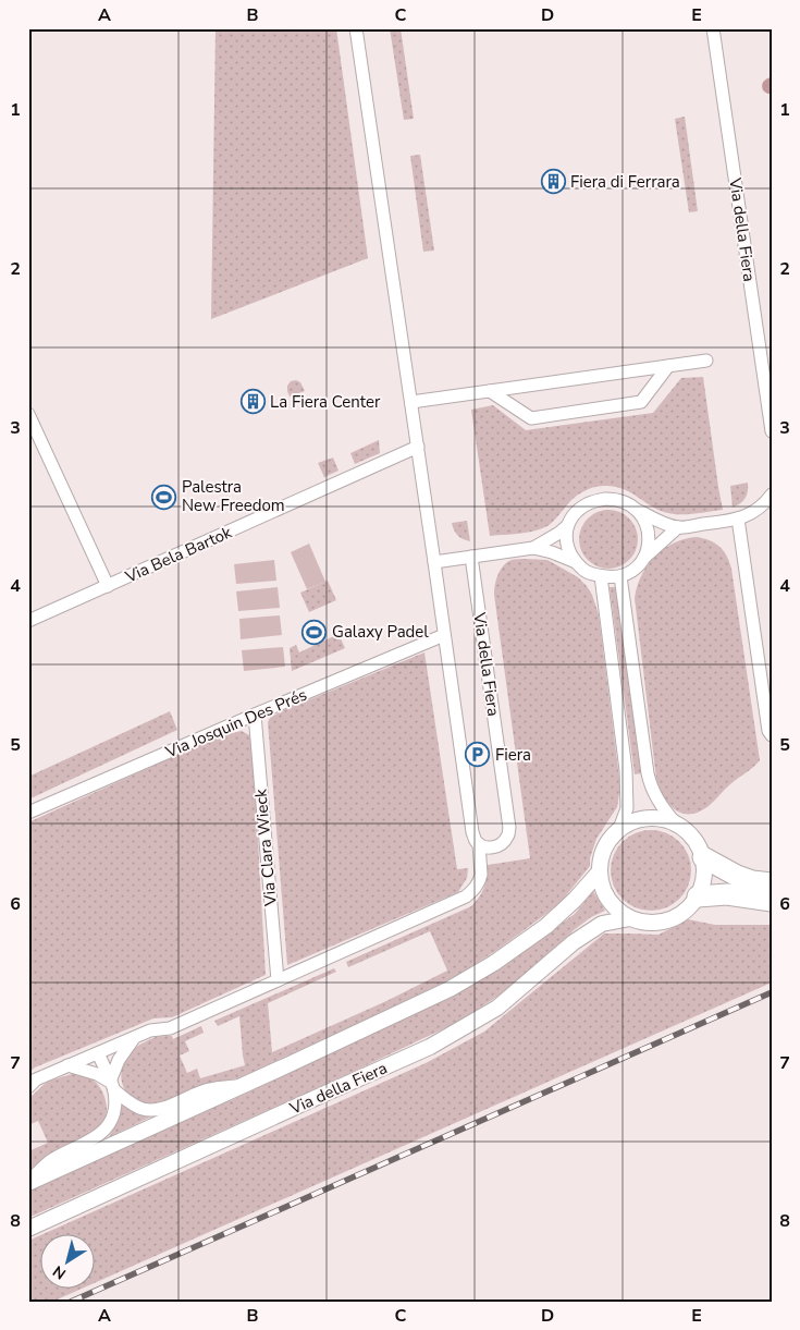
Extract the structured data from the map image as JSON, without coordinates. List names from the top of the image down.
{
  "streets": {
    "street": [
      "Via della Fiera",
      "Via Bela Bartok",
      "Via Josquin Des Prés",
      "Via Clara Wieck"
    ]
  },
  "crossings": [
    ["Via Josquin Des Prés", "Via Clara Wieck"]
  ],
  "places": {
    "building": ["Fiera di Ferrara", "La Fiera Center"],
    "sports": ["Palestra New Freedom", "Galaxy Padel"],
    "parking": ["Fiera"]
  },
  "north": "bottom left",
  "grid": {
    "columns": [
      "A",
      "B",
      "C",
      "D",
      "E"
    ],
    "rows": [
      "1",
      "2",
      "3",
      "4",
      "5",
      "6",
      "7",
      "8"
    ]
  }
}
